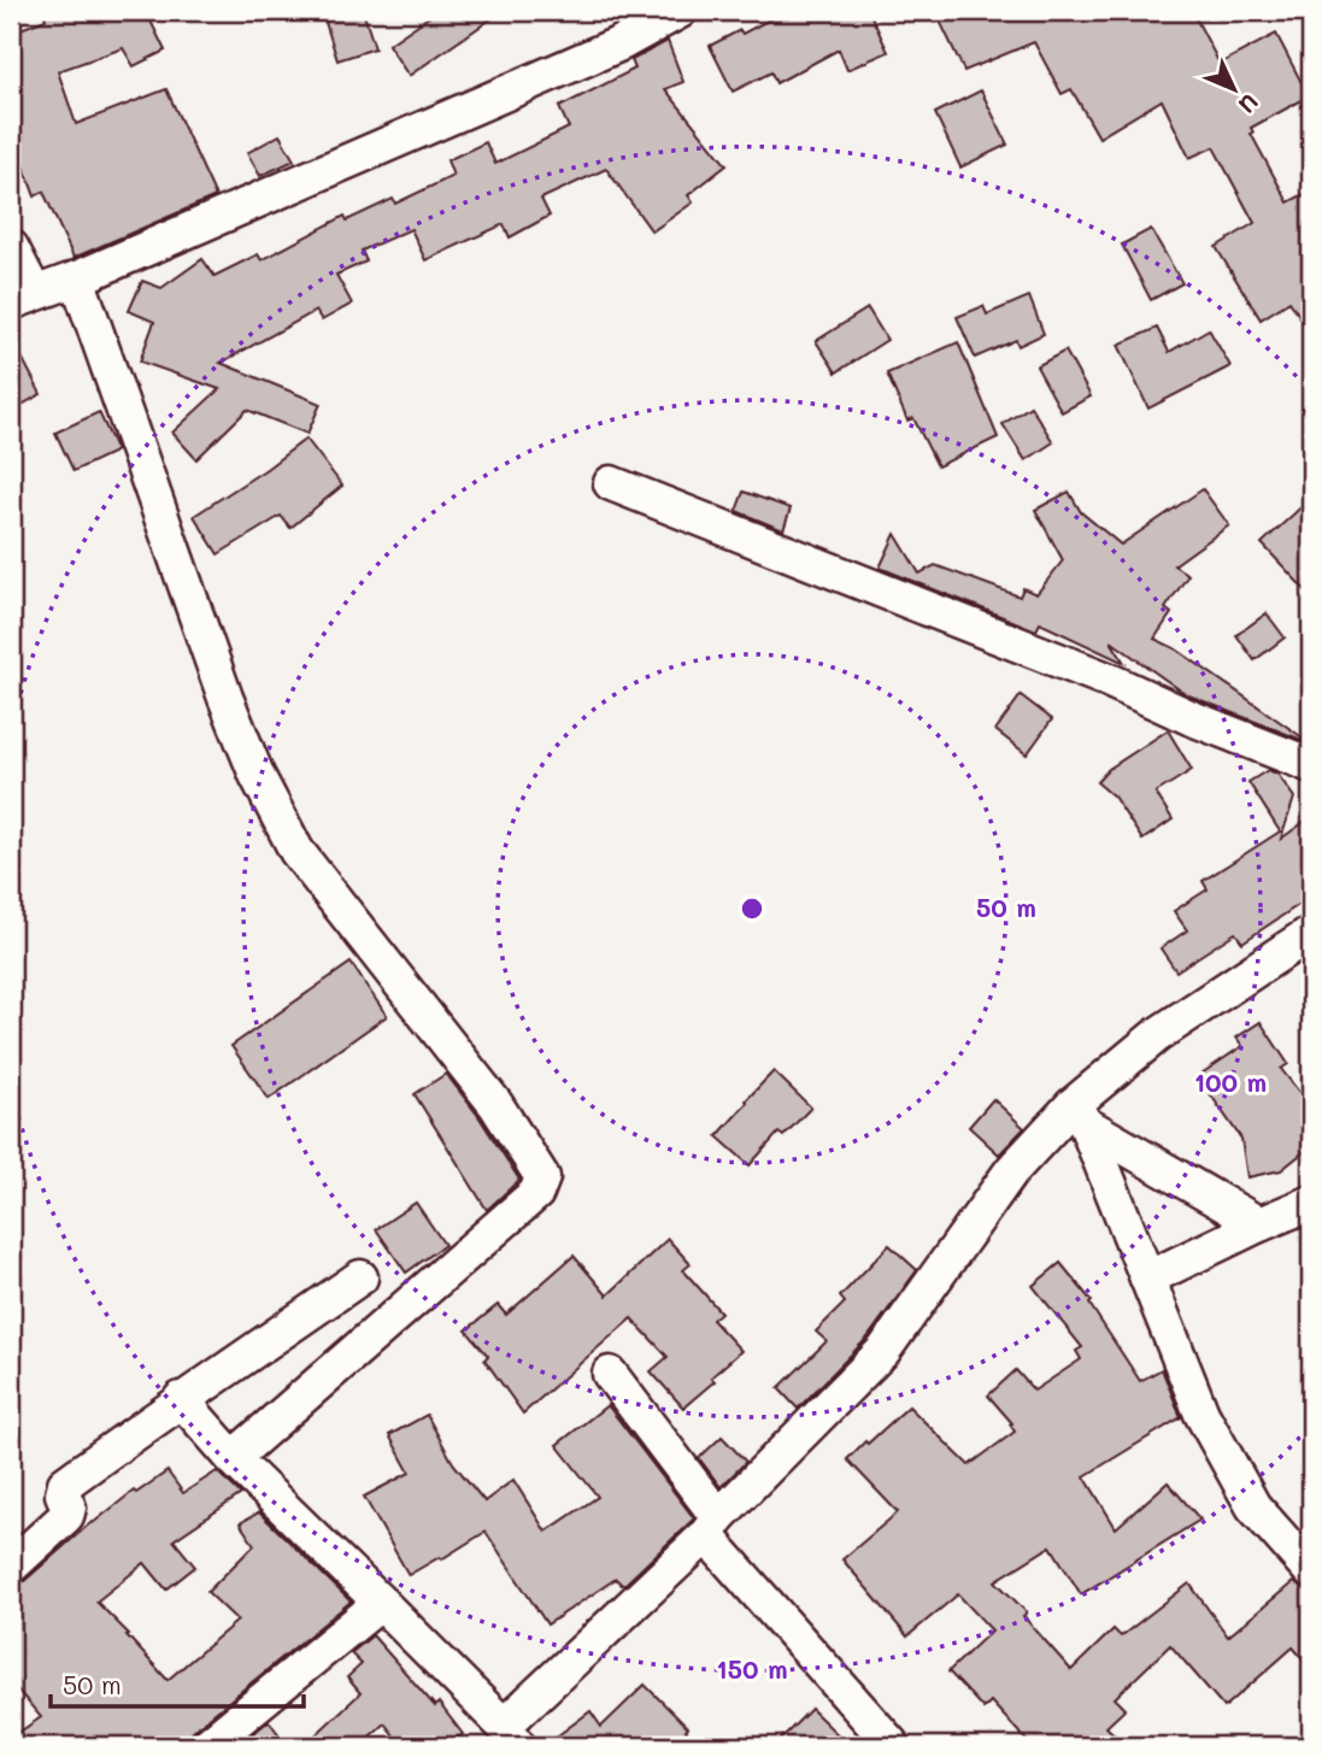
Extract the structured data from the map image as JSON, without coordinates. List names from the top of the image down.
{
  "scale_bar": "50 m",
  "north": "bottom right",
  "rings": ["50 m", "100 m", "150 m"]
}
